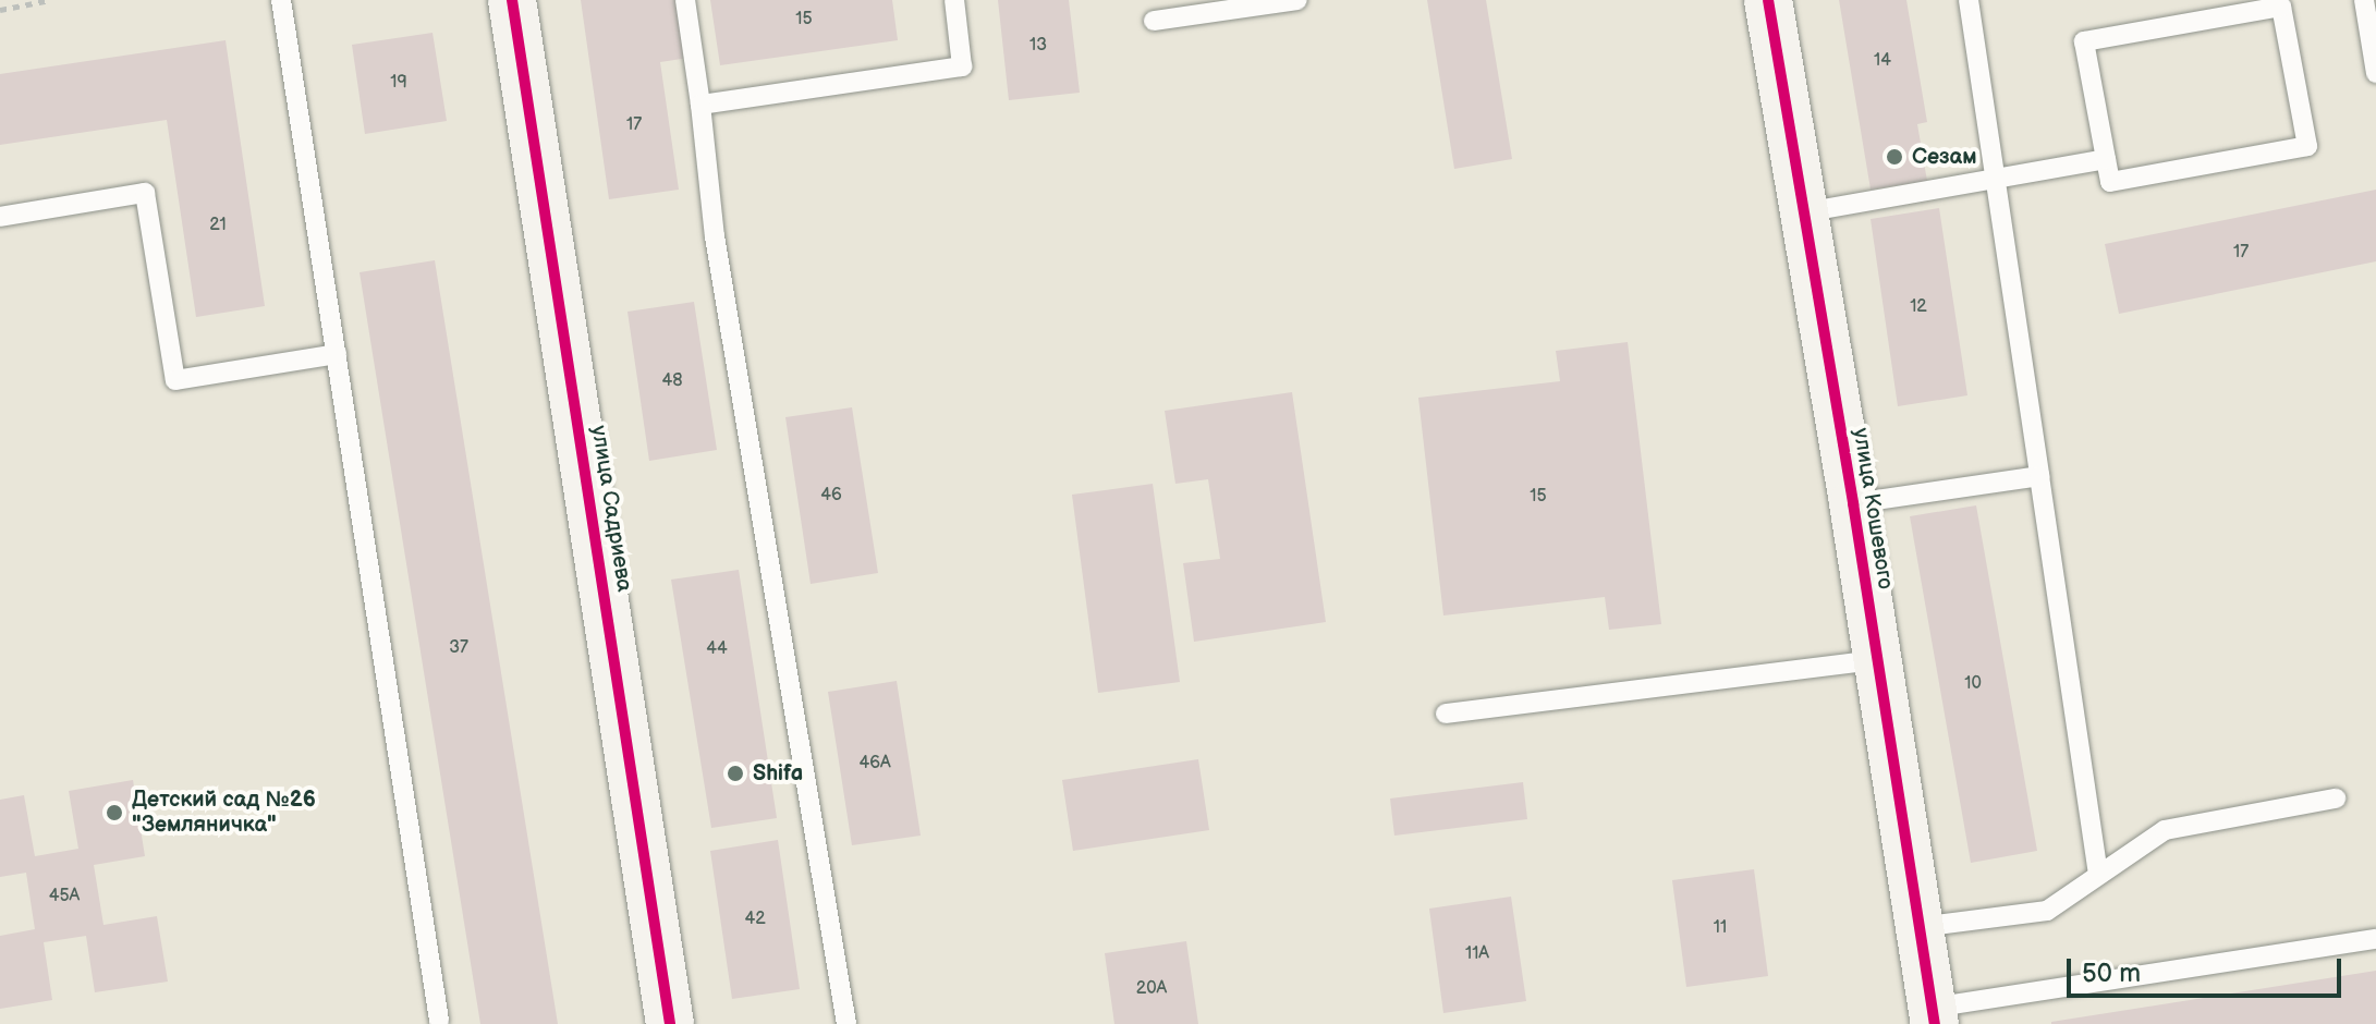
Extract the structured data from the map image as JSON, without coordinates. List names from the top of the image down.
{
  "streets": {
    "street": ["улица Садриева", "улица Кошевого"]
  },
  "places": ["Сезам", "Shifa", "Детский сад №26 \"Земляничка\""],
  "house_numbers": [
    "15",
    "13",
    "14",
    "19",
    "17",
    "21",
    "17",
    "12",
    "48",
    "46",
    "15",
    "37",
    "44",
    "10",
    "46А",
    "45А",
    "42",
    "11",
    "11А",
    "20А"
  ],
  "scale_bar": "50 m"
}
